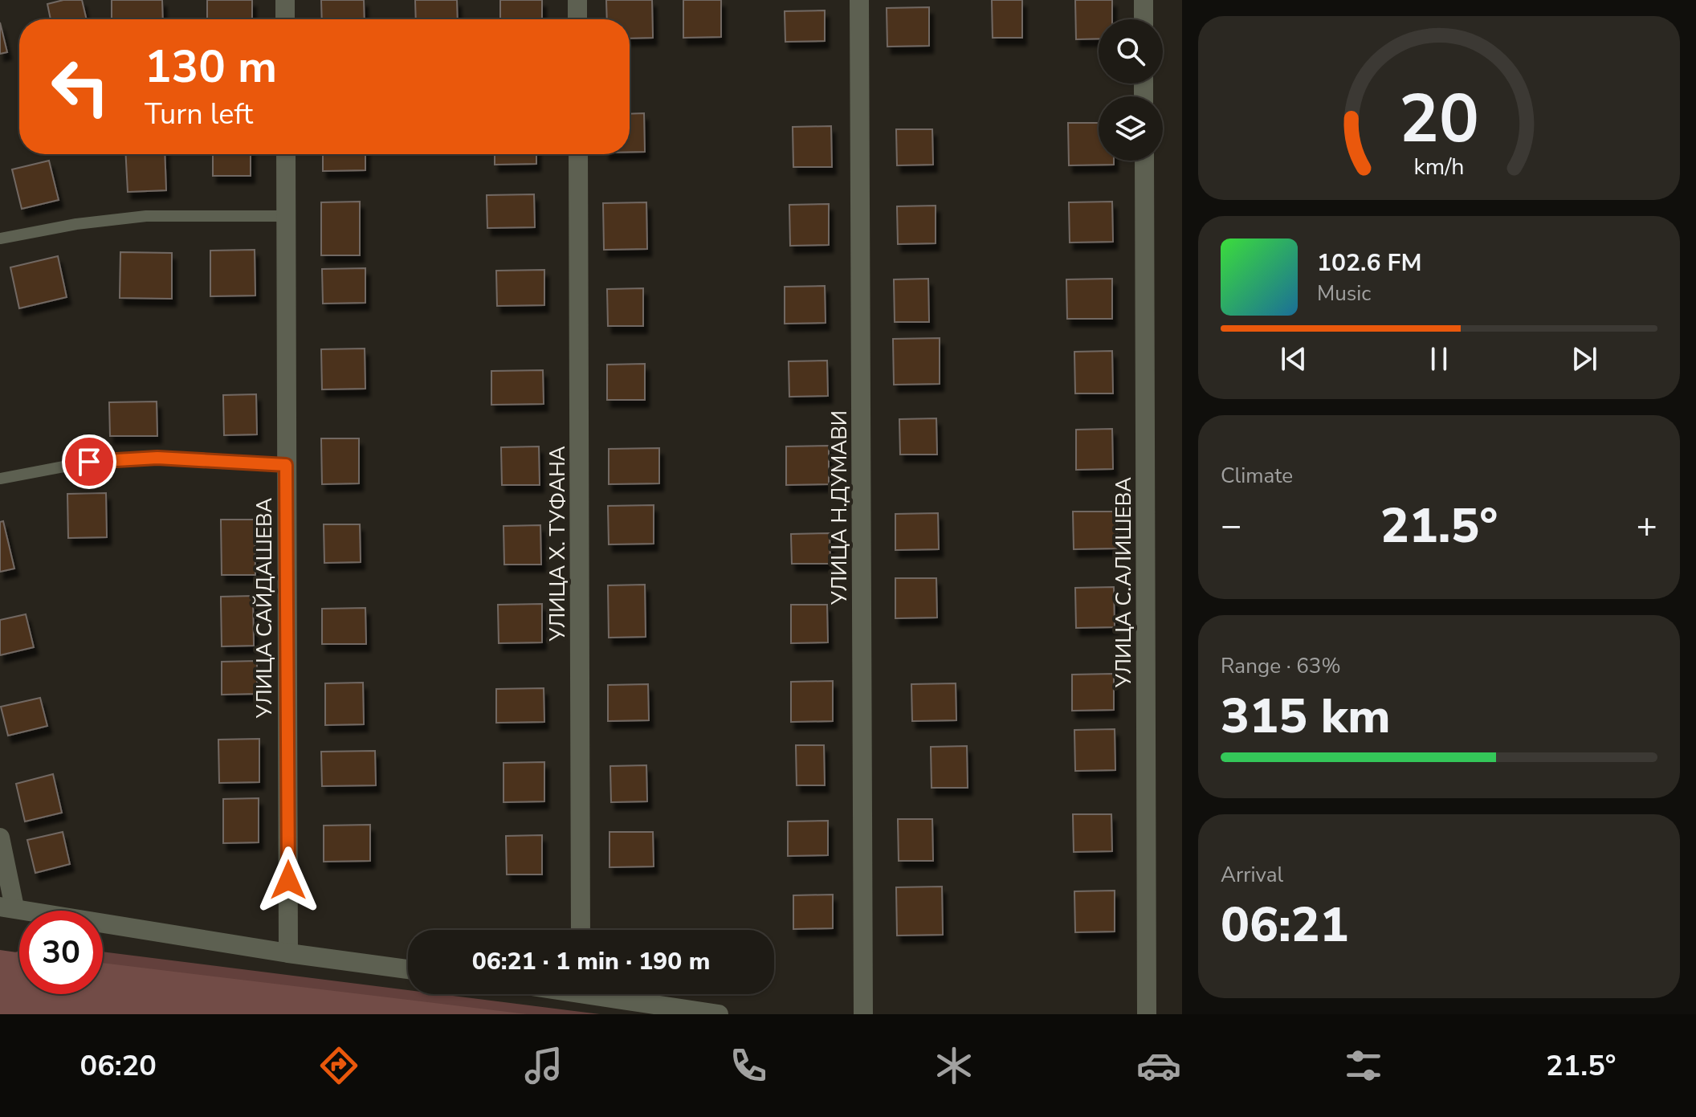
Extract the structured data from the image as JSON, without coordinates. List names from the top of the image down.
{
  "streets": {
    "street": [
      "УЛИЦА Н.ДУМАВИ",
      "УЛИЦА Х. ТУФАНА",
      "УЛИЦА С.АЛИШЕВА",
      "УЛИЦА САЙДАШЕВА"
    ]
  },
  "page": {
    "turn": ["130 m", "Turn left"],
    "song": ["102.6 FM", "Music"],
    "tile": [
      "Climate",
      ["Range · 63%", "315 km"],
      ["Arrival", "06:21"]
    ],
    "heat": ["−", "21.5°", "+"],
    "limit": "30",
    "trip": "06:21 · 1 min · 190 m",
    "tabs": ["06:20", "21.5°"],
    "gauge": ["20", "km/h"]
  }
}
